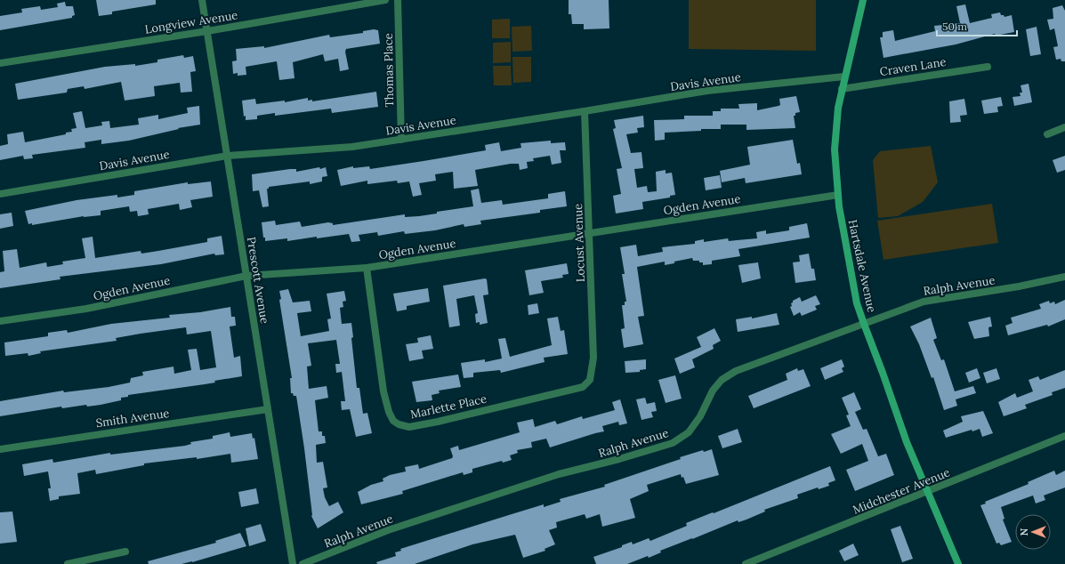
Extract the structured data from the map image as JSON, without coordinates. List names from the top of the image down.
{
  "streets": {
    "street": [
      "Longview Avenue",
      "Craven Lane",
      "Thomas Place",
      "Davis Avenue",
      "Ogden Avenue",
      "Locust Avenue",
      "Hartsdale Avenue",
      "Prescott Avenue",
      "Ralph Avenue",
      "Marlette Place",
      "Smith Avenue",
      "Midchester Avenue"
    ]
  },
  "crossings": [
    ["Longview Avenue", "Prescott Avenue"],
    ["Craven Lane", "Hartsdale Avenue"],
    ["Thomas Place", "Davis Avenue"],
    ["Davis Avenue", "Locust Avenue"],
    ["Davis Avenue", "Hartsdale Avenue"],
    ["Davis Avenue", "Prescott Avenue"],
    ["Ogden Avenue", "Locust Avenue"],
    ["Ogden Avenue", "Hartsdale Avenue"],
    ["Ogden Avenue", "Prescott Avenue"],
    ["Ogden Avenue", "Marlette Place"],
    ["Locust Avenue", "Marlette Place"],
    ["Hartsdale Avenue", "Ralph Avenue"],
    ["Hartsdale Avenue", "Midchester Avenue"],
    ["Prescott Avenue", "Smith Avenue"]
  ],
  "scale_bar": "50 m",
  "north": "left"
}
